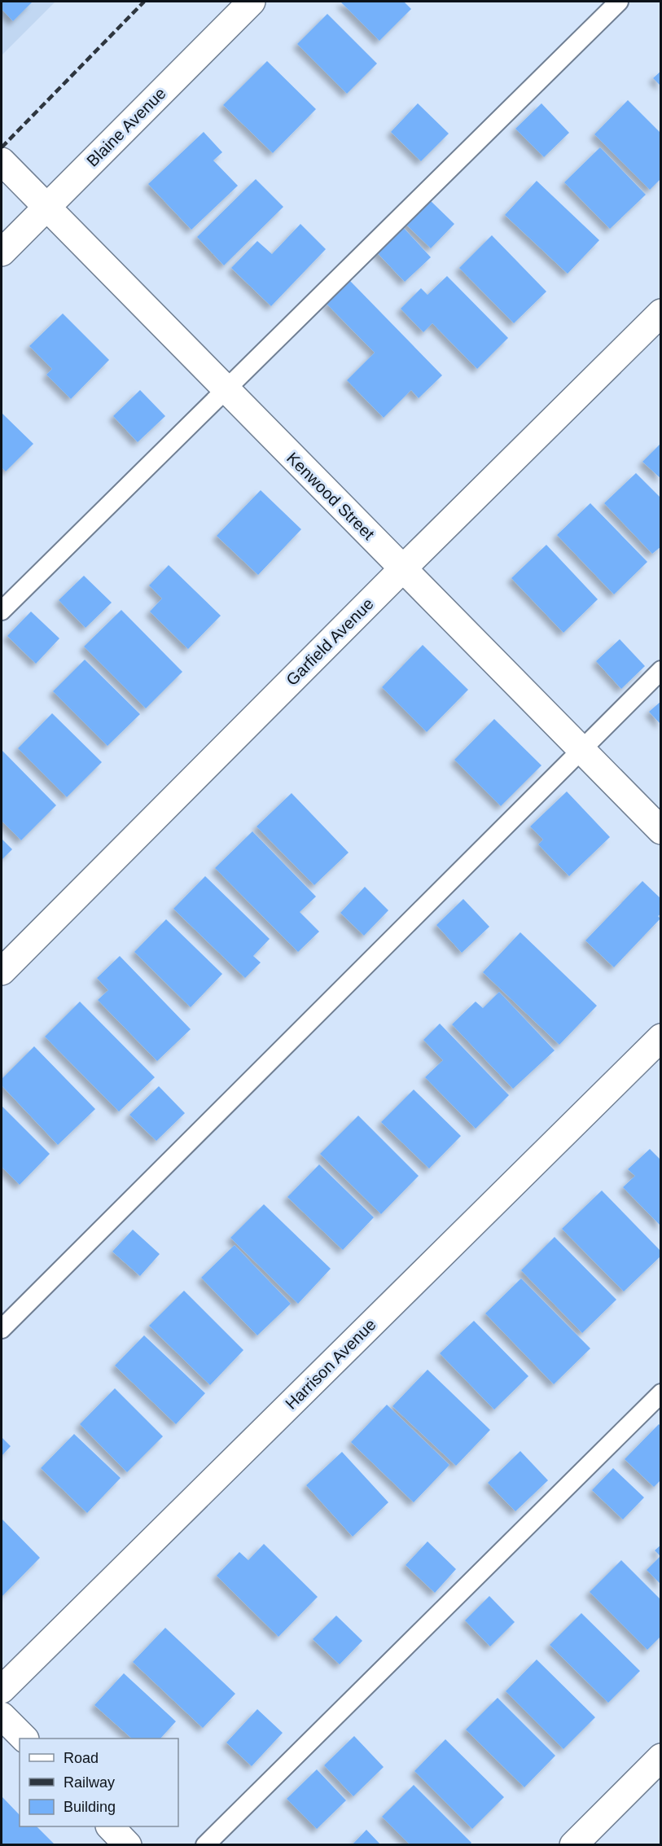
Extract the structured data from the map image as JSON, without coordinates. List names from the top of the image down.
{
  "streets": {
    "street": [
      "Blaine Avenue",
      "Kenwood Street",
      "Garfield Avenue",
      "Harrison Avenue"
    ]
  },
  "crossings": [
    ["Blaine Avenue", "Kenwood Street"],
    ["Kenwood Street", "Garfield Avenue"]
  ],
  "legend": ["Road", "Railway", "Building"]
}
